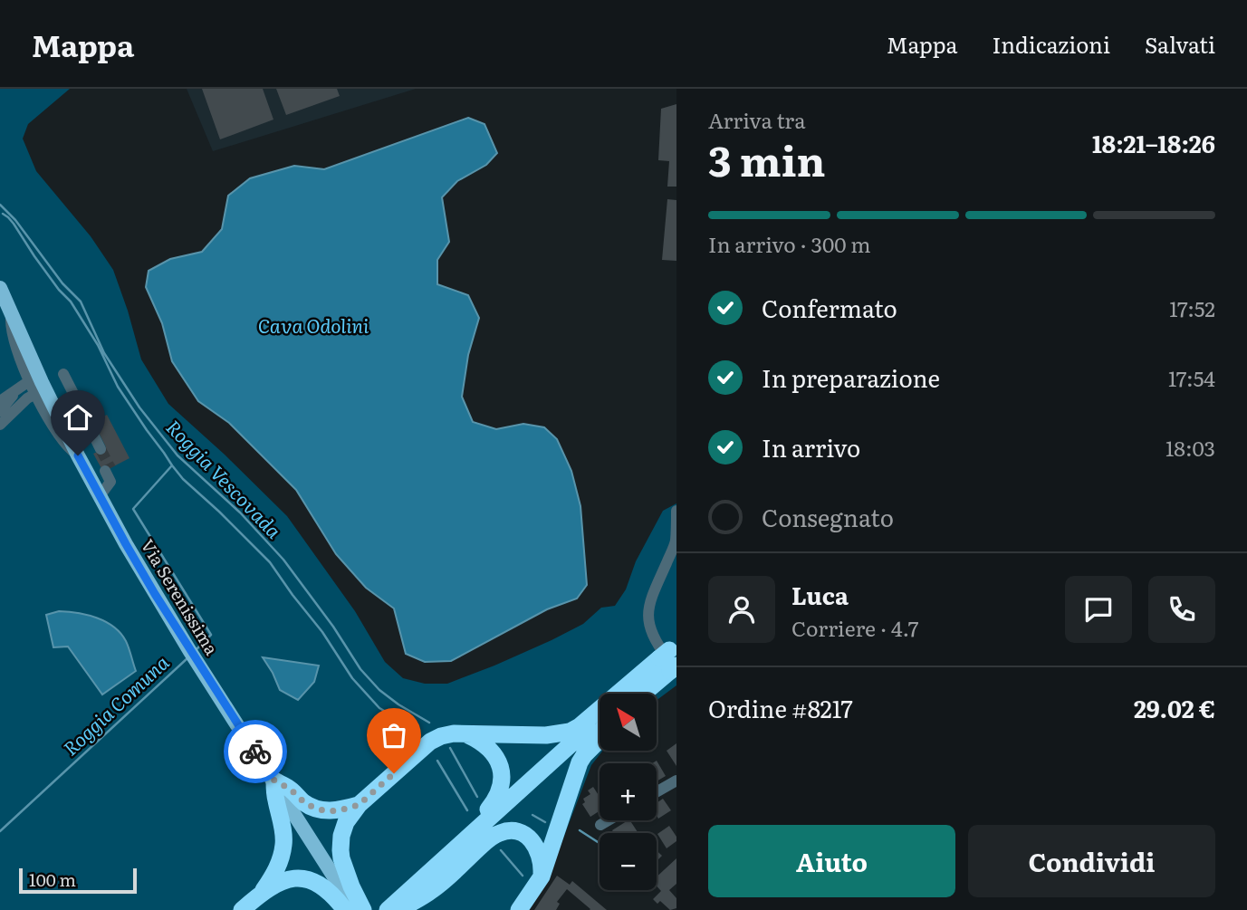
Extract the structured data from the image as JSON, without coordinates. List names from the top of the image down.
{
  "streets": {
    "main road": ["Via Serenissima"]
  },
  "water": ["Cava Odolini", "Roggia Vescovada", "Roggia Comuna"],
  "scale_bar": "100 m",
  "north": "top left",
  "page": {
    "header": "Mappa",
    "nav": ["Mappa", "Indicazioni", "Salvati"],
    "heading": ["3 min", "Arriva tra", "18:21–18:26"],
    "panel": [
      "Luca",
      "Corriere · 4.7",
      "Ordine #8217",
      "29.02 €"
    ],
    "bar": "In arrivo · 300 m",
    "list": [
      ["Confermato", "17:52"],
      ["In preparazione", "17:54"],
      ["In arrivo", "18:03"],
      "Consegnato"
    ],
    "map_buttons": ["+", "−"],
    "buttons": ["Aiuto", "Condividi"],
    "scale": "100 m"
  }
}
